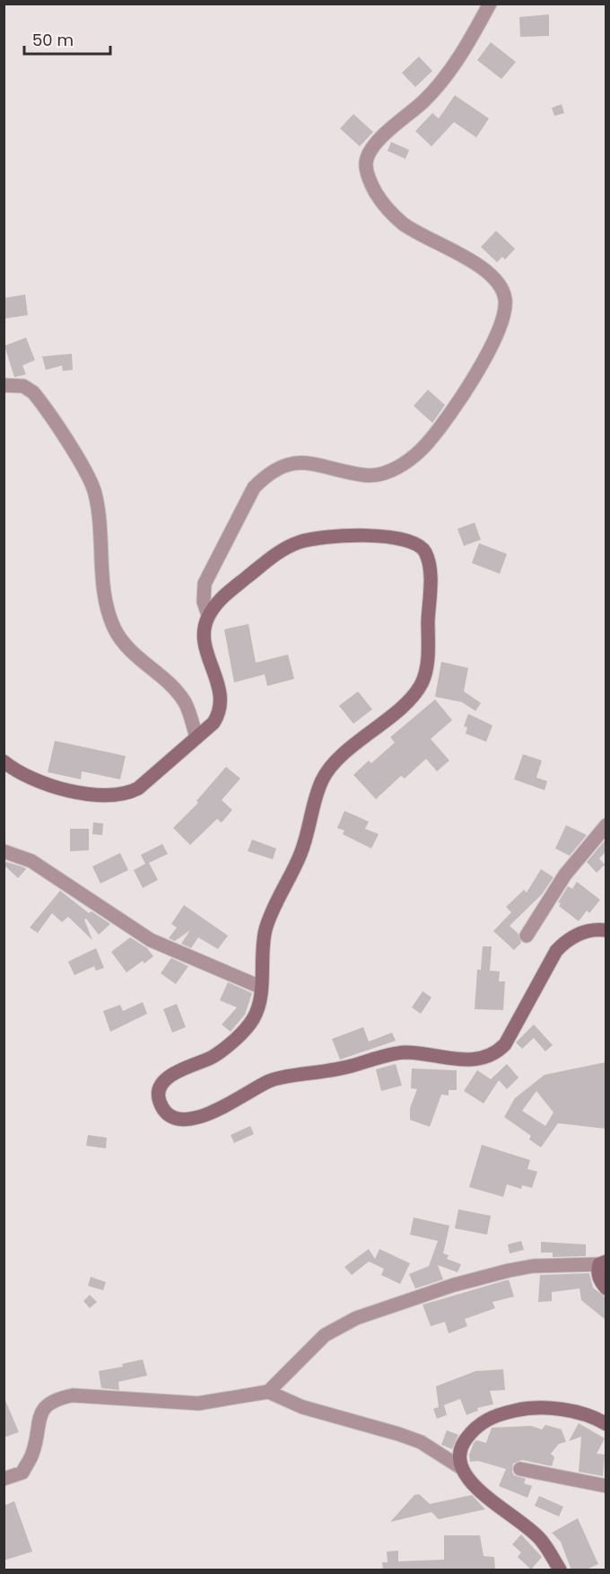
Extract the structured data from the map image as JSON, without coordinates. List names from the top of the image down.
{
  "scale_bar": "50 m"
}
